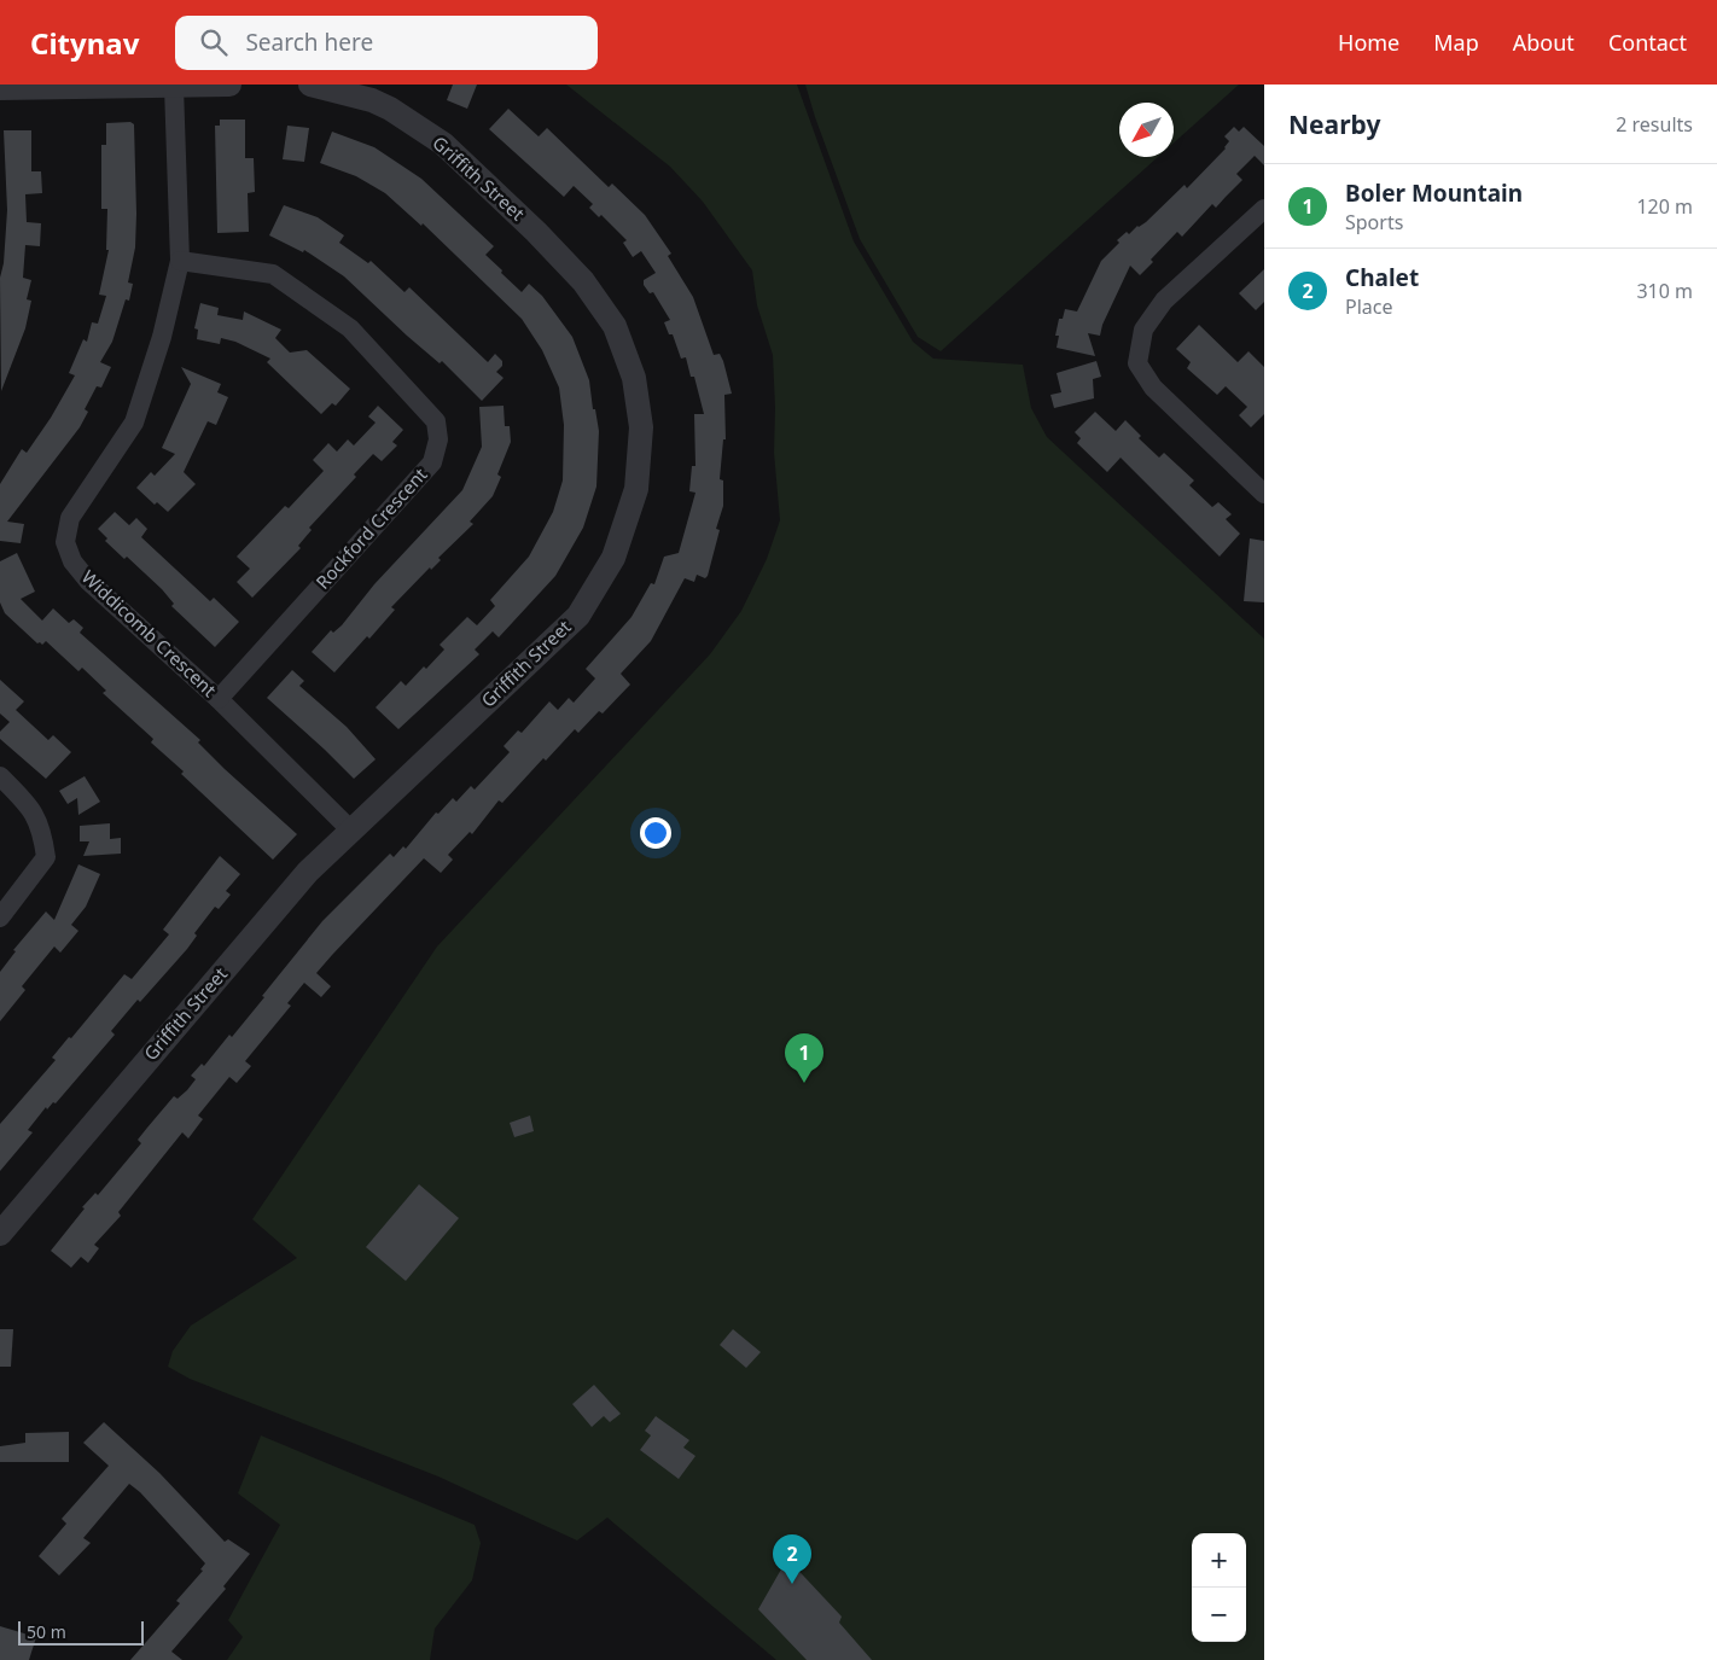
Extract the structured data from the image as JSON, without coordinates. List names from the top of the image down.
{
  "streets": {
    "street": ["Griffith Street", "Rockford Crescent", "Widdicomb Crescent"]
  },
  "crossings": [
    ["Griffith Street", "Widdicomb Crescent"],
    ["Rockford Crescent", "Widdicomb Crescent"]
  ],
  "scale_bar": "50 m",
  "north": "bottom left",
  "page": {
    "header": "Citynav",
    "search": "Search here",
    "nav": [
      "Home",
      "Map",
      "About",
      "Contact"
    ],
    "heading": ["Nearby", "2 results"],
    "list": [
      {
        "mark": "1",
        "name": "Boler Mountain",
        "note": "Sports",
        "value": "120 m"
      },
      {
        "mark": "2",
        "name": "Chalet",
        "note": "Place",
        "value": "310 m"
      }
    ],
    "pins": ["1", "2"],
    "map_buttons": ["+", "−"],
    "scale": "50 m"
  }
}
